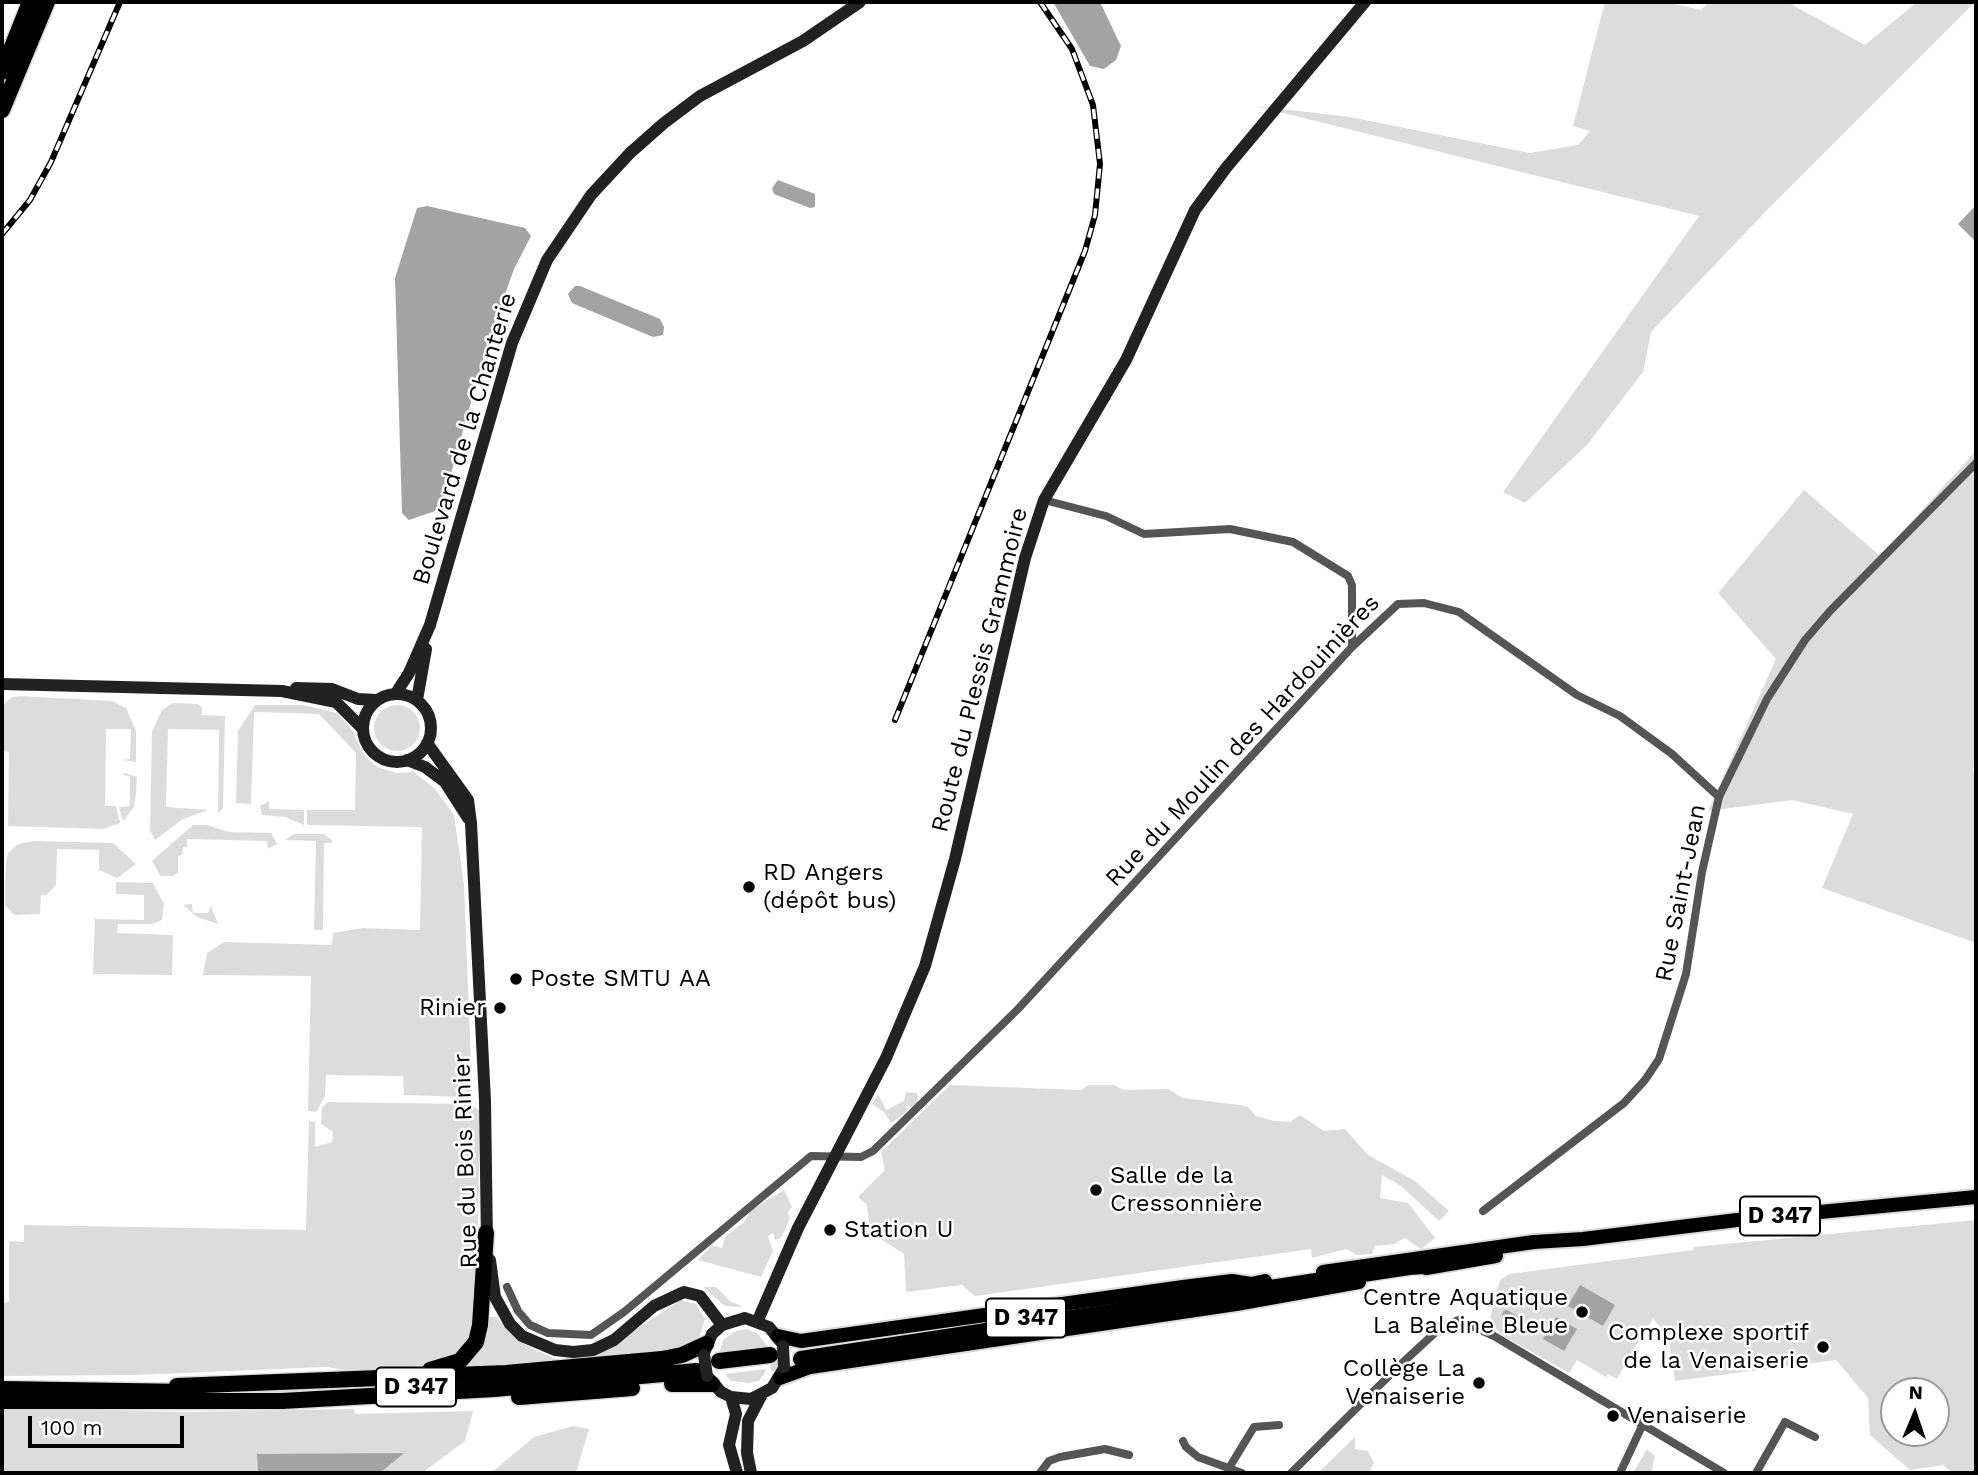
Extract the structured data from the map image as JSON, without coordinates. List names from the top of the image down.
{
  "streets": {
    "highway": ["D 347"],
    "street": [
      "Boulevard de la Chanterie",
      "Route du Plessis Grammoire",
      "Rue du Moulin des Hardouinières",
      "Rue Saint-Jean",
      "Rue du Bois Rinier"
    ]
  },
  "crossings": [
    ["Boulevard de la Chanterie", "Rue du Bois Rinier"],
    ["Route du Plessis Grammoire", "Rue du Moulin des Hardouinières"],
    ["Rue du Moulin des Hardouinières", "Rue Saint-Jean"]
  ],
  "places": [
    "RD Angers (dépôt bus)",
    "Poste SMTU AA",
    "Rinier",
    "Salle de la Cressonnière",
    "Station U",
    "Centre Aquatique La Baleine Bleue",
    "Complexe sportif de la Venaiserie",
    "Collège La Venaiserie",
    "Venaiserie"
  ],
  "scale_bar": "100 m",
  "north": "top"
}
